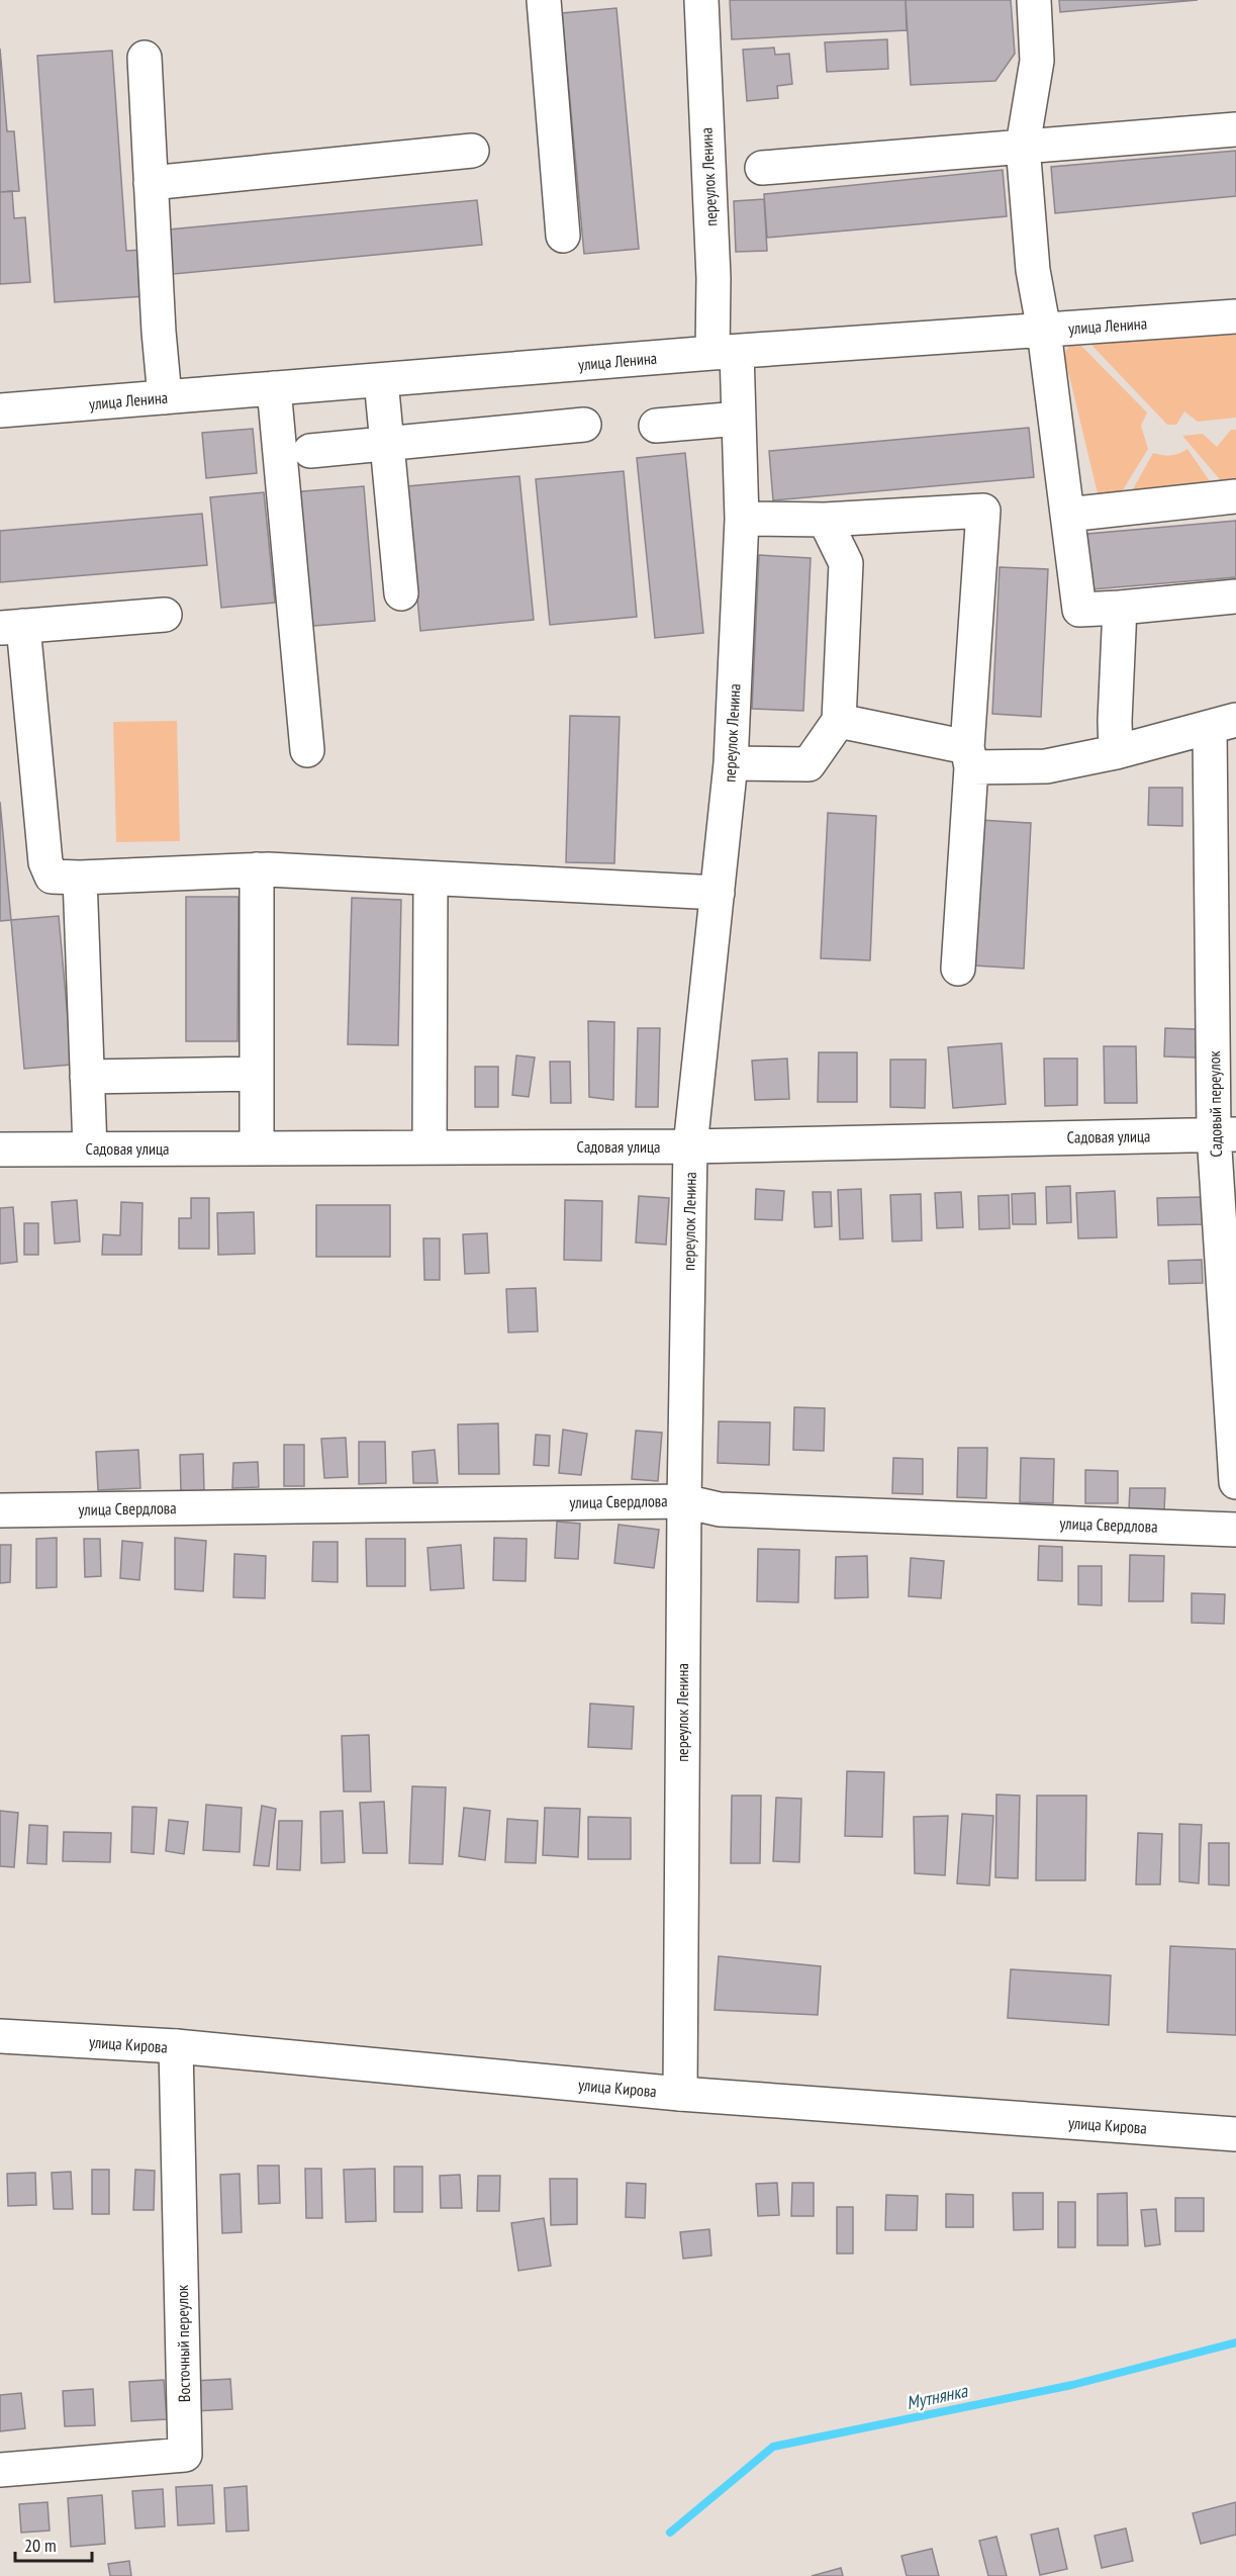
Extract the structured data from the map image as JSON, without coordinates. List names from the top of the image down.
{
  "streets": {
    "street": [
      "переулок Ленина",
      "улица Ленина",
      "Садовый переулок",
      "Садовая улица",
      "улица Свердлова",
      "улица Кирова",
      "Восточный переулок"
    ]
  },
  "crossings": [
    ["переулок Ленина", "улица Ленина"],
    ["переулок Ленина", "Садовая улица"],
    ["переулок Ленина", "улица Свердлова"],
    ["переулок Ленина", "улица Кирова"],
    ["Садовый переулок", "Садовая улица"],
    ["улица Кирова", "Восточный переулок"]
  ],
  "water": ["Мутнянка"],
  "scale_bar": "20 m"
}
